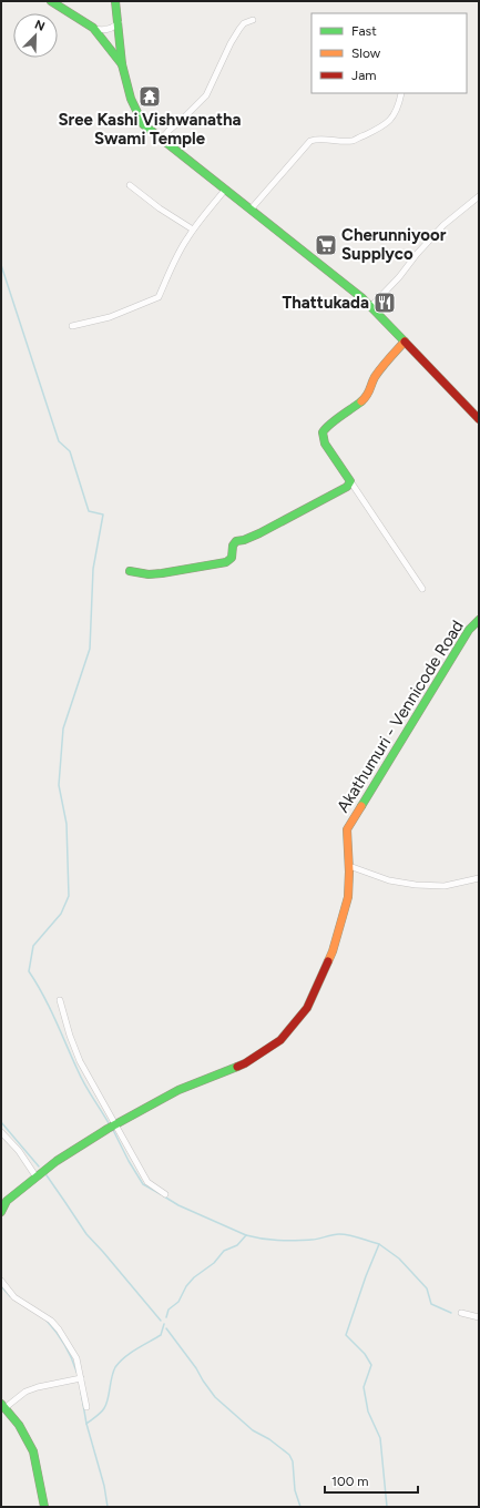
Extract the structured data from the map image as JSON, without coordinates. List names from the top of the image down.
{
  "streets": {
    "street": ["Akathumuri - Vennicode Road"]
  },
  "places": {
    "temple": ["Sree Kashi Vishwanatha Swami Temple"],
    "supermarket": ["Cherunniyoor Supplyco"],
    "restaurant": ["Thattukada"]
  },
  "legend": ["Fast", "Slow", "Jam"],
  "scale_bar": "100 m",
  "north": "top right"
}
